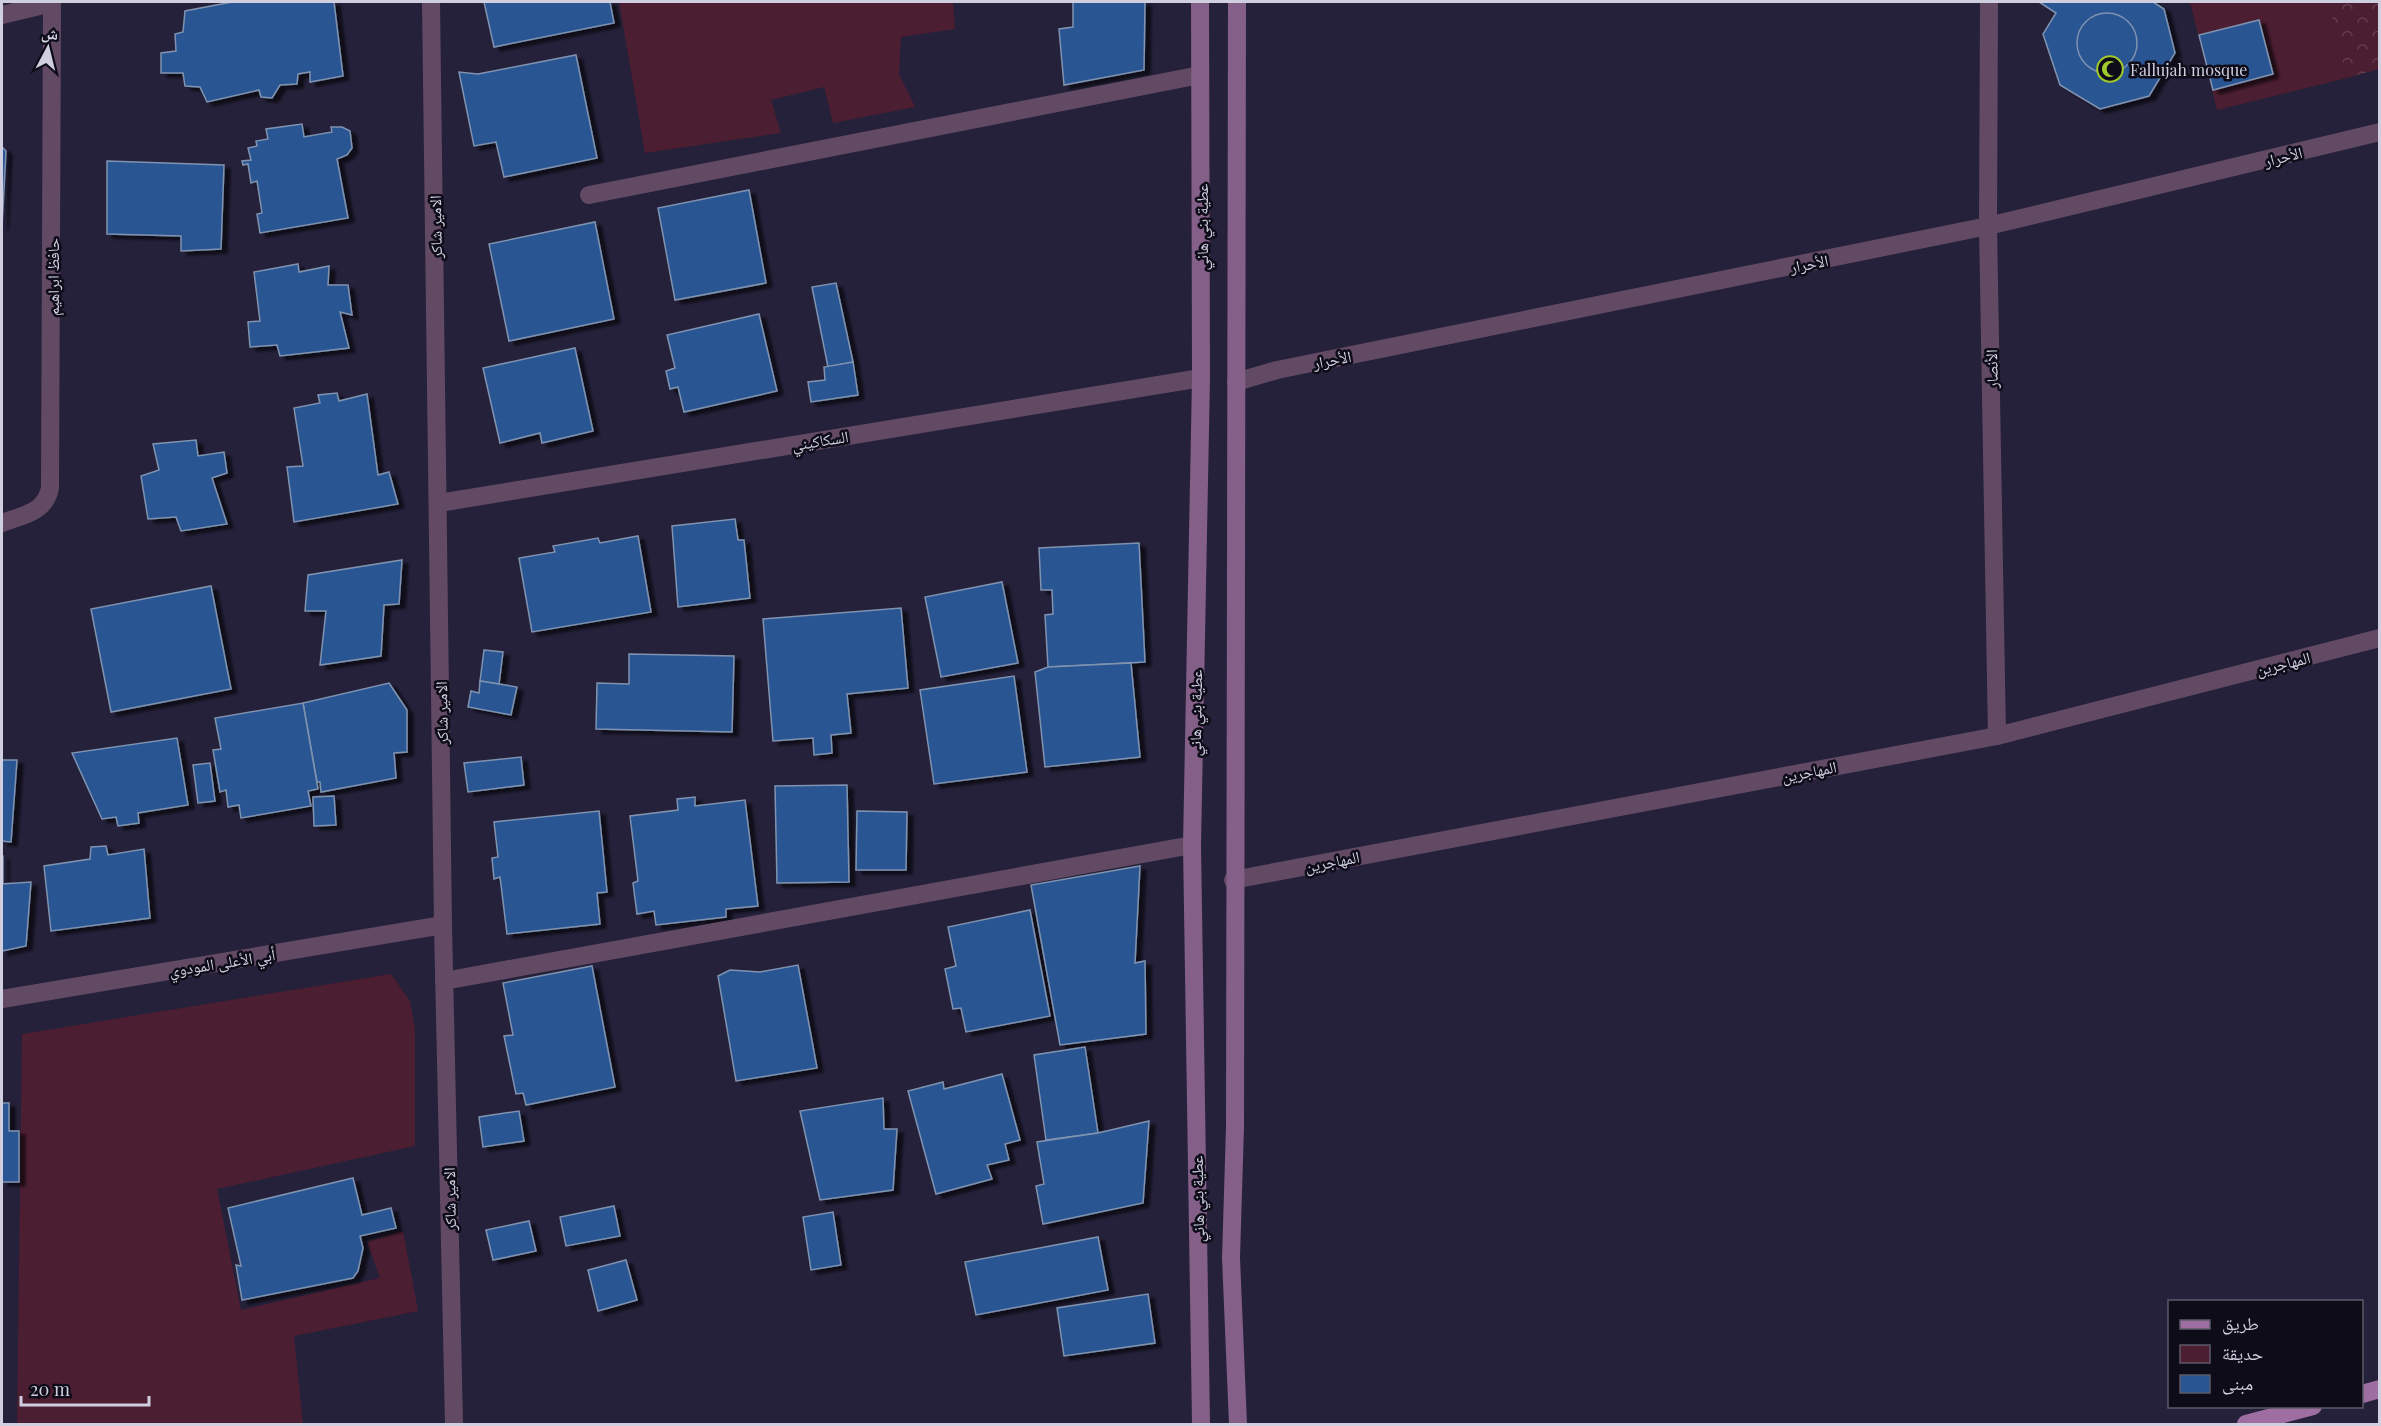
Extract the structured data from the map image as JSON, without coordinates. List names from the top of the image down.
{
  "streets": {
    "main road": ["عطية بني هاني"],
    "street": [
      "الأحرار",
      "الامير شاكر",
      "حافظ ابراهيم",
      "الأنصار",
      "السكاكيني",
      "المهاجرين",
      "أبي الأعلى المودوي"
    ]
  },
  "crossings": [
    ["الأحرار", "الأنصار"],
    ["الامير شاكر", "السكاكيني"],
    ["الامير شاكر", "أبي الأعلى المودوي"],
    ["عطية بني هاني", "السكاكيني"],
    ["الأنصار", "المهاجرين"]
  ],
  "places": {
    "mosque": ["Fallujah mosque"]
  },
  "legend": ["طريق", "حديقة", "مبنى"],
  "scale_bar": "20 m",
  "north": "top"
}
